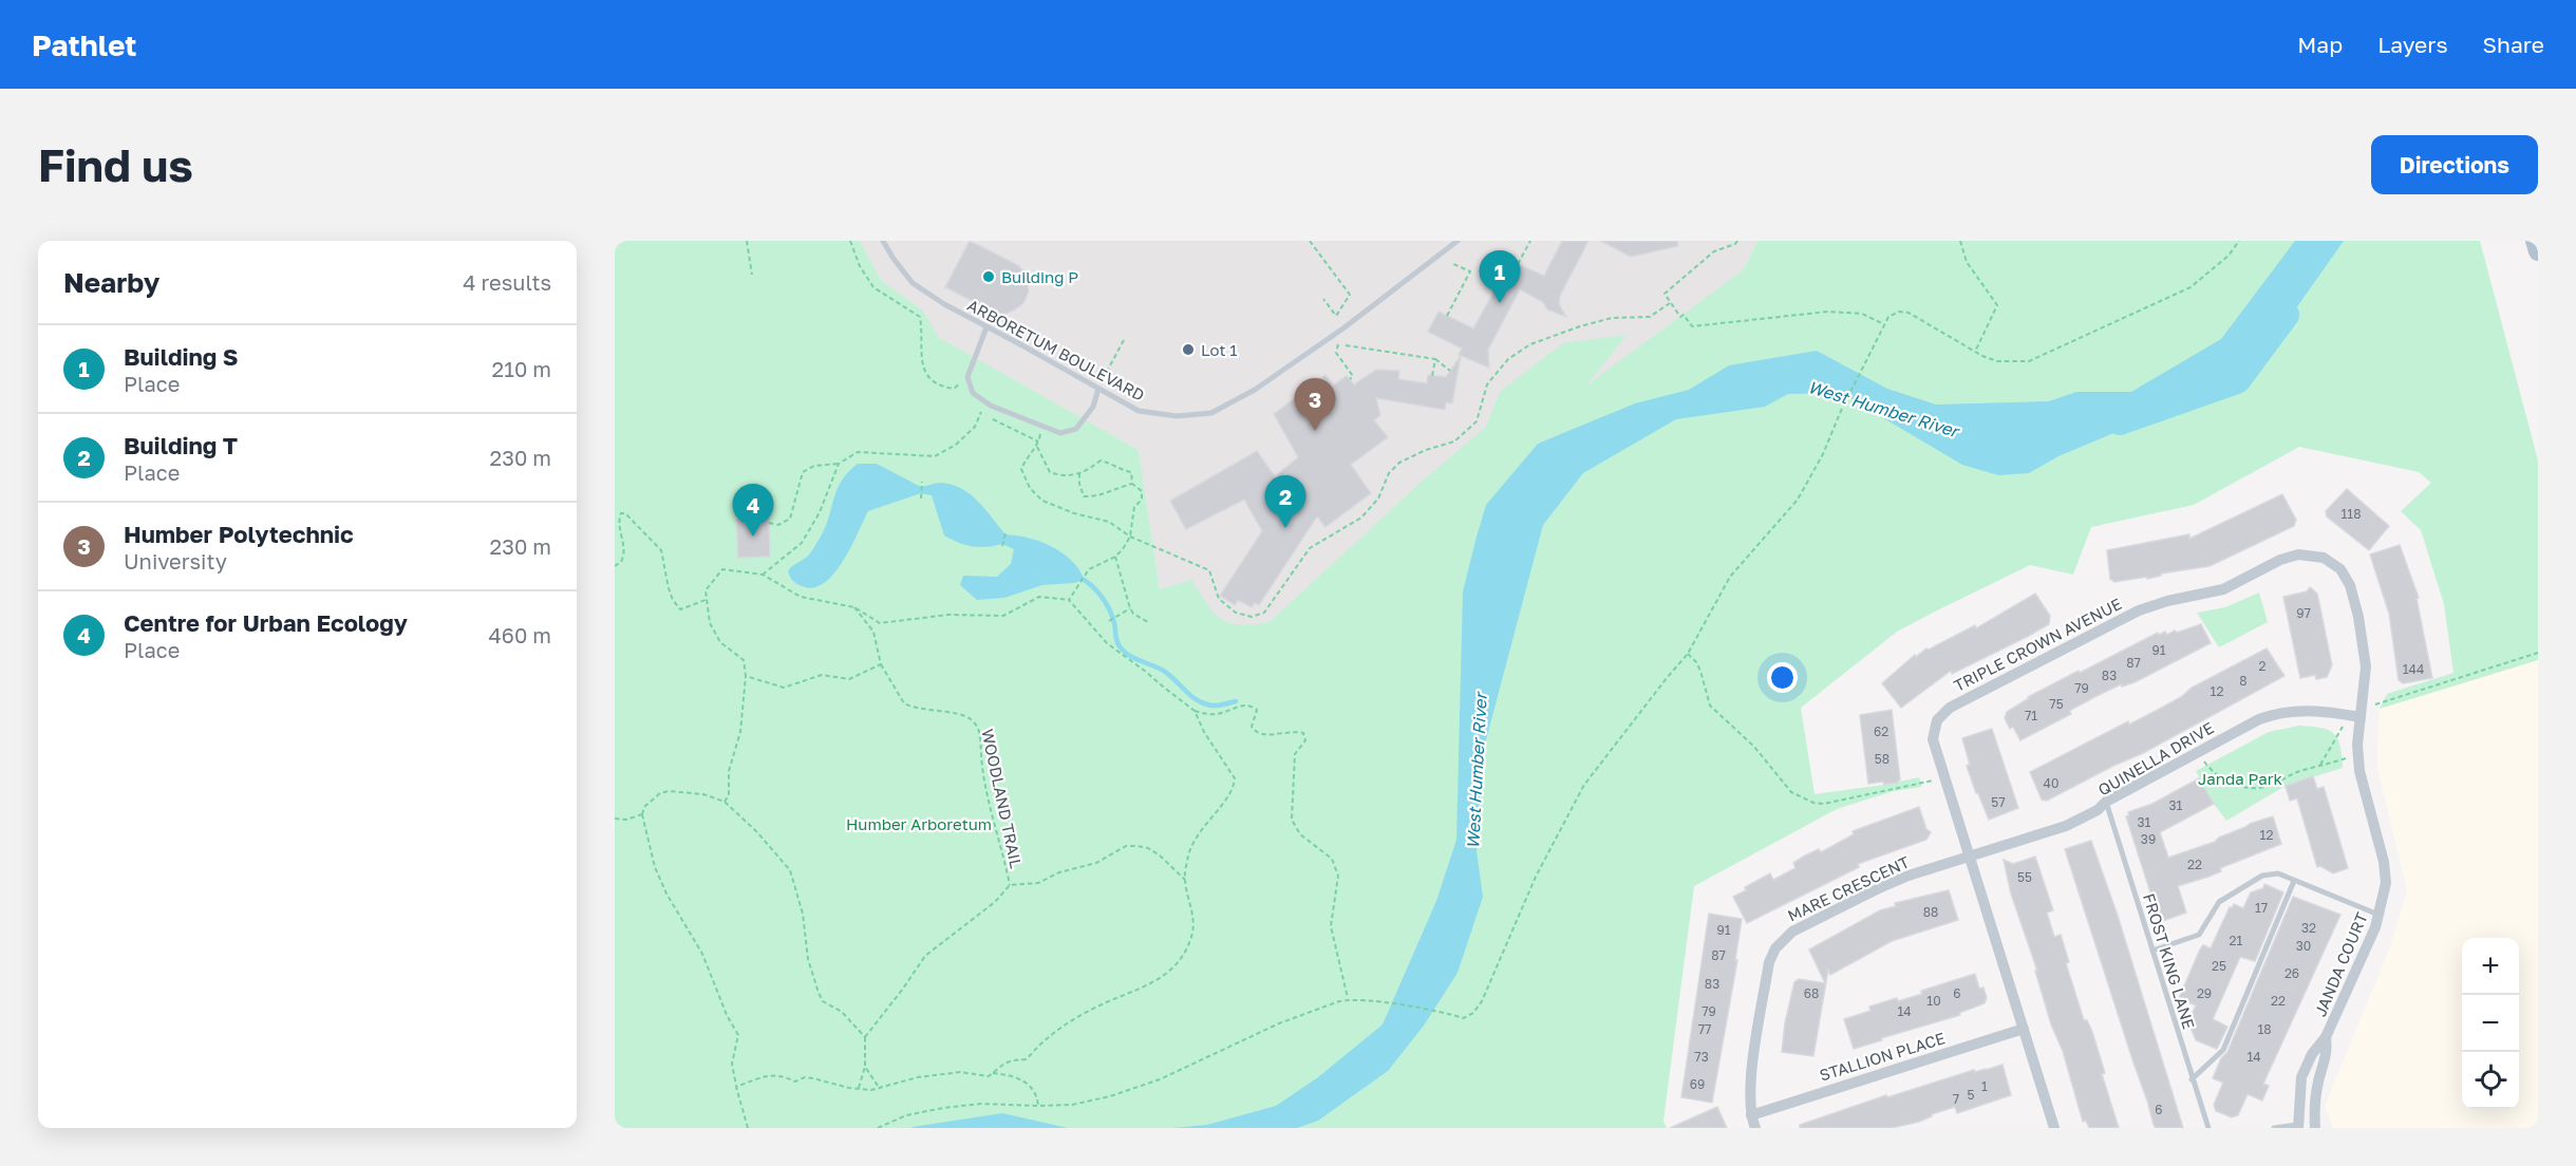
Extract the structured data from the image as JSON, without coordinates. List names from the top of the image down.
{
  "streets": {
    "street": [
      "TRIPLE CROWN AVENUE",
      "QUINELLA DRIVE",
      "MARE CRESCENT",
      "JANDA COURT",
      "STALLION PLACE"
    ],
    "lane": ["ARBORETUM BOULEVARD", "FROST KING LANE"],
    "path": ["WOODLAND TRAIL"]
  },
  "crossings": [
    ["TRIPLE CROWN AVENUE", "QUINELLA DRIVE"],
    ["TRIPLE CROWN AVENUE", "MARE CRESCENT"],
    ["TRIPLE CROWN AVENUE", "JANDA COURT"],
    ["TRIPLE CROWN AVENUE", "STALLION PLACE"],
    ["QUINELLA DRIVE", "MARE CRESCENT"],
    ["QUINELLA DRIVE", "FROST KING LANE"],
    ["QUINELLA DRIVE", "JANDA COURT"],
    ["MARE CRESCENT", "STALLION PLACE"]
  ],
  "water": ["West Humber River"],
  "parks": ["Janda Park", "Humber Arboretum"],
  "places": ["Building P", "Lot 1"],
  "house_numbers": [
    "118",
    "97",
    "91",
    "87",
    "2",
    "144",
    "83",
    "8",
    "79",
    "12",
    "75",
    "71",
    "62",
    "58",
    "40",
    "57",
    "31",
    "31",
    "12",
    "39",
    "22",
    "55",
    "17",
    "88",
    "32",
    "91",
    "21",
    "30",
    "87",
    "25",
    "26",
    "83",
    "68",
    "6",
    "29",
    "10",
    "22",
    "79",
    "14",
    "77",
    "18",
    "73",
    "14",
    "69",
    "1",
    "5",
    "7",
    "6"
  ],
  "page": {
    "header": "Pathlet",
    "nav": ["Map", "Layers", "Share"],
    "buttons": "Directions",
    "title": "Find us",
    "heading": ["Nearby", "4 results"],
    "pins": [
      "1",
      "3",
      "2",
      "4"
    ],
    "list": [
      {
        "mark": "1",
        "name": "Building S",
        "note": "Place",
        "value": "210 m"
      },
      {
        "mark": "2",
        "name": "Building T",
        "note": "Place",
        "value": "230 m"
      },
      {
        "mark": "3",
        "name": "Humber Polytechnic",
        "note": "University",
        "value": "230 m"
      },
      {
        "mark": "4",
        "name": "Centre for Urban Ecology",
        "note": "Place",
        "value": "460 m"
      }
    ],
    "map_buttons": ["+", "−"]
  }
}
